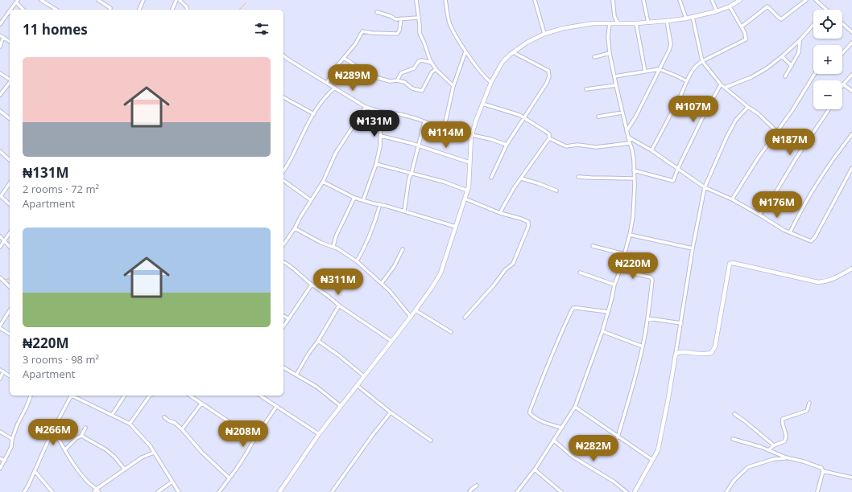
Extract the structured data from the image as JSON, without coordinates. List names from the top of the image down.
{
  "page": {
    "map_buttons": ["+", "−"],
    "heading": "11 homes",
    "list": [
      {
        "name": "₦131M",
        "note": "2 rooms · 72 m² · Apartment"
      },
      {
        "name": "₦220M",
        "note": "3 rooms · 98 m² · Apartment"
      }
    ],
    "price": [
      "₦289M",
      "₦107M",
      "₦131M",
      "₦114M",
      "₦187M",
      "₦176M",
      "₦220M",
      "₦311M",
      "₦266M",
      "₦208M",
      "₦282M"
    ]
  }
}
